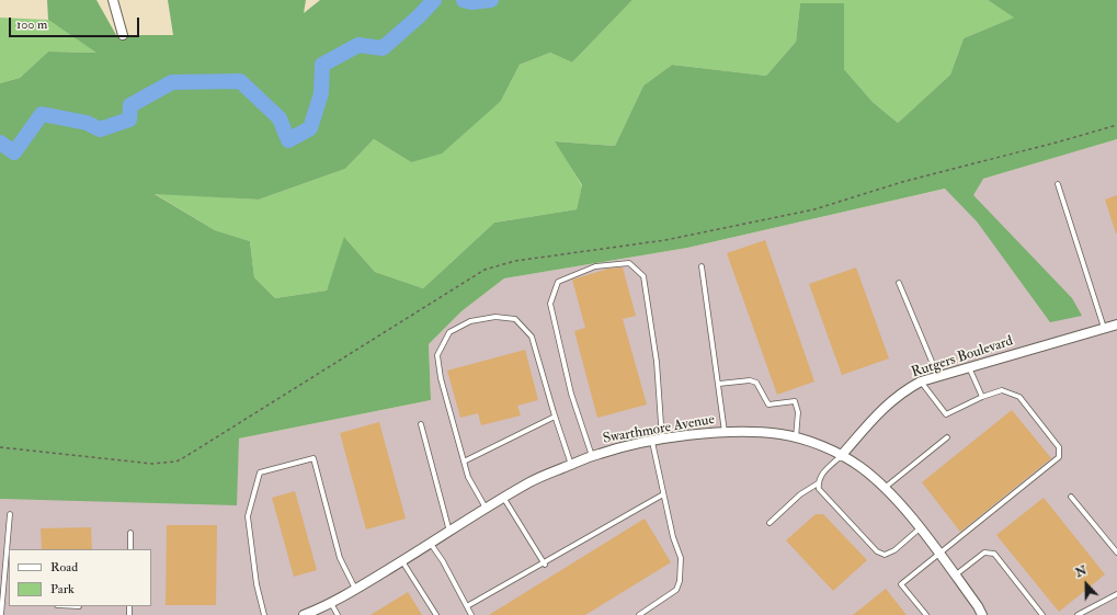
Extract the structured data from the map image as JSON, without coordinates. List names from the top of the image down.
{
  "streets": {
    "street": ["Rutgers Boulevard", "Swarthmore Avenue"]
  },
  "crossings": [
    ["Rutgers Boulevard", "Swarthmore Avenue"]
  ],
  "legend": ["Road", "Park"],
  "scale_bar": "100 m",
  "north": "top"
}
